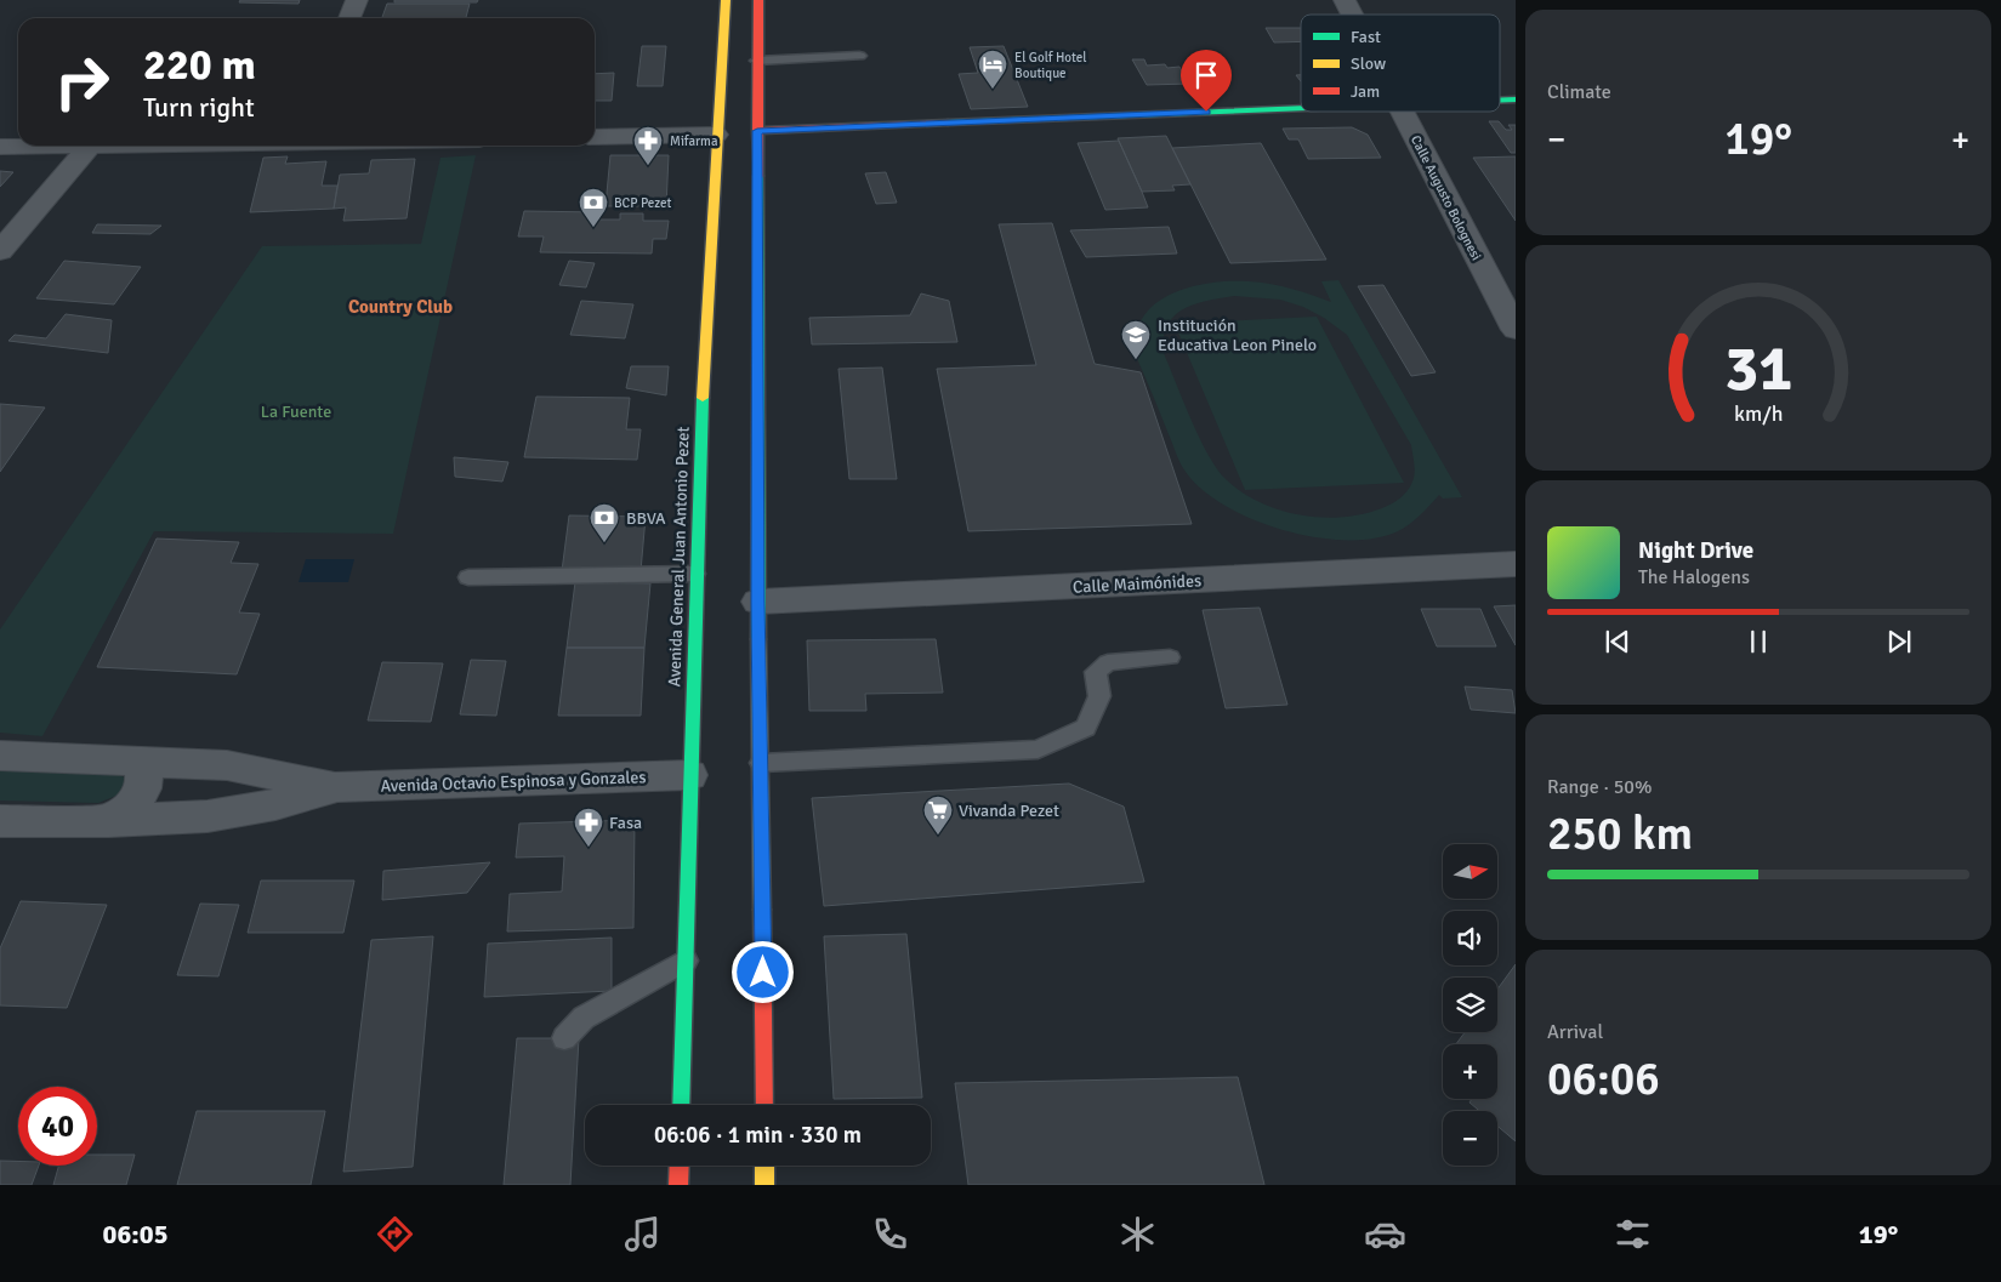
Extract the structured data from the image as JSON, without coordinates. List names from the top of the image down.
{
  "streets": {
    "street": [
      "Calle Augusto Bolognesi",
      "Avenida General Juan Antonio Pezet",
      "Calle Maimónides",
      "Avenida Octavio Espinosa y Gonzales"
    ]
  },
  "crossings": [
    ["Avenida General Juan Antonio Pezet", "Avenida Octavio Espinosa y Gonzales"]
  ],
  "districts": ["Country Club"],
  "parks": ["La Fuente"],
  "places": {
    "hotel": ["El Golf Hotel Boutique"],
    "pharmacy": ["Mifarma", "Fasa"],
    "bank": ["BCP Pezet", "BBVA"],
    "school or university": ["Institución Educativa Leon Pinelo"],
    "supermarket": ["Vivanda Pezet"]
  },
  "legend": ["Fast", "Slow", "Jam"],
  "north": "right",
  "page": {
    "tile": [
      "Climate",
      ["Range · 50%", "250 km"],
      ["Arrival", "06:06"]
    ],
    "turn": ["220 m", "Turn right"],
    "heat": ["−", "19°", "+"],
    "song": ["Night Drive", "The Halogens"],
    "map_buttons": ["+", "−"],
    "limit": "40",
    "trip": "06:06 · 1 min · 330 m",
    "tabs": ["06:05", "19°"],
    "gauge": ["31", "km/h"]
  }
}
